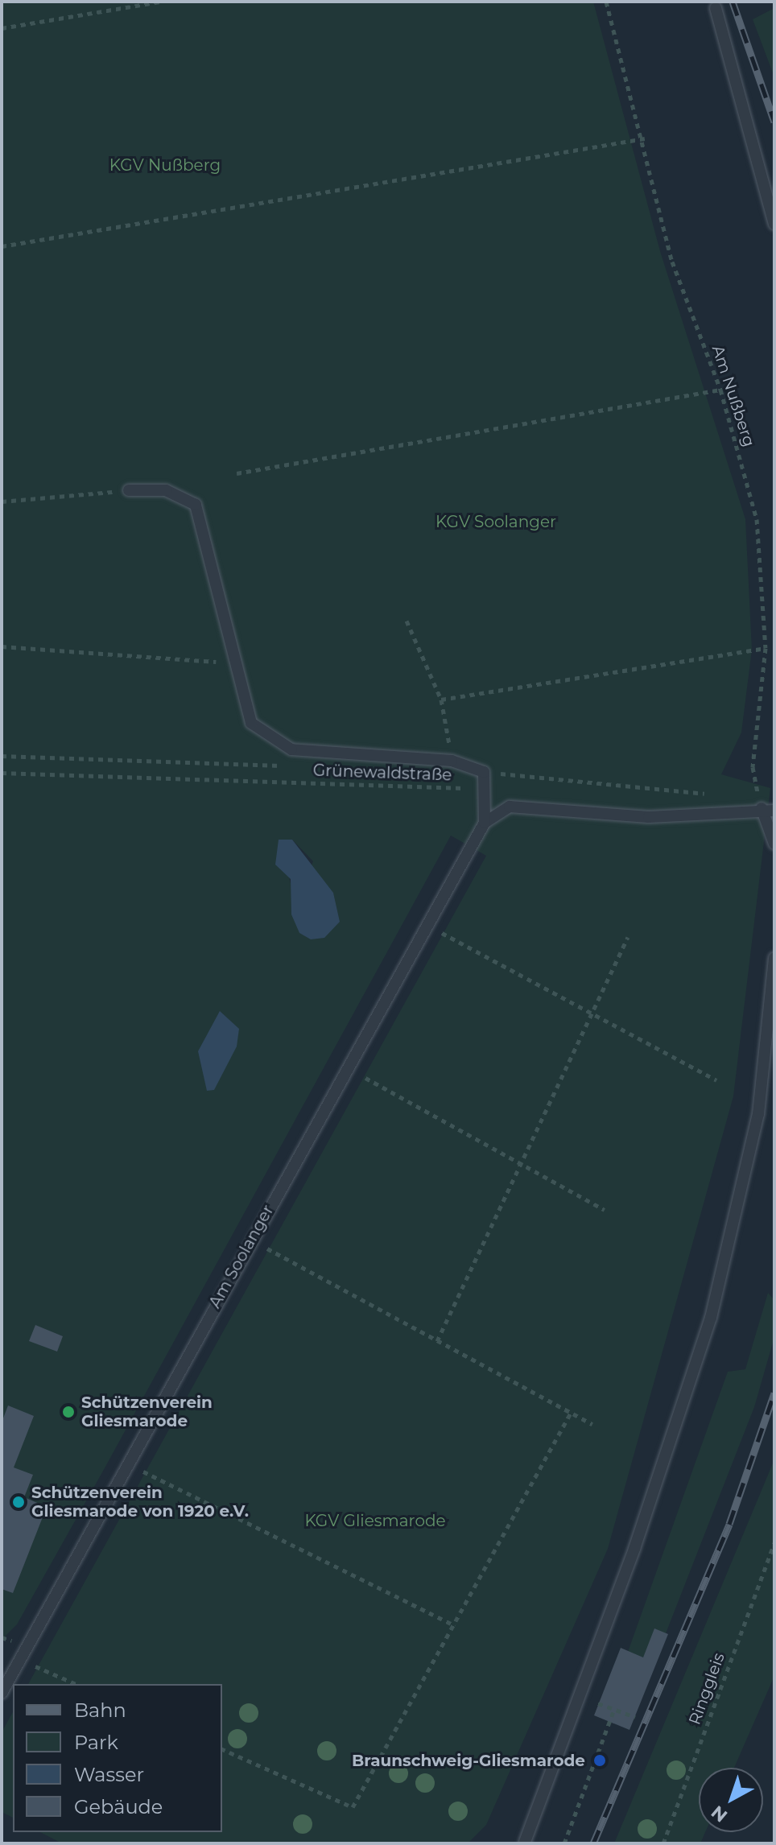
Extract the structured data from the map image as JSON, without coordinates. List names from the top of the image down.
{
  "streets": {
    "lane": ["Am Soolanger"],
    "path": ["Am Nußberg", "Grünewaldstraße", "Ringgleis"]
  },
  "parks": ["KGV Nußberg", "KGV Soolanger", "KGV Gliesmarode"],
  "places": ["Schützenverein Gliesmarode", "Schützenverein Gliesmarode von 1920 e.V.", "Braunschweig-Gliesmarode"],
  "legend": [
    "Bahn",
    "Park",
    "Wasser",
    "Gebäude"
  ],
  "north": "bottom left"
}
